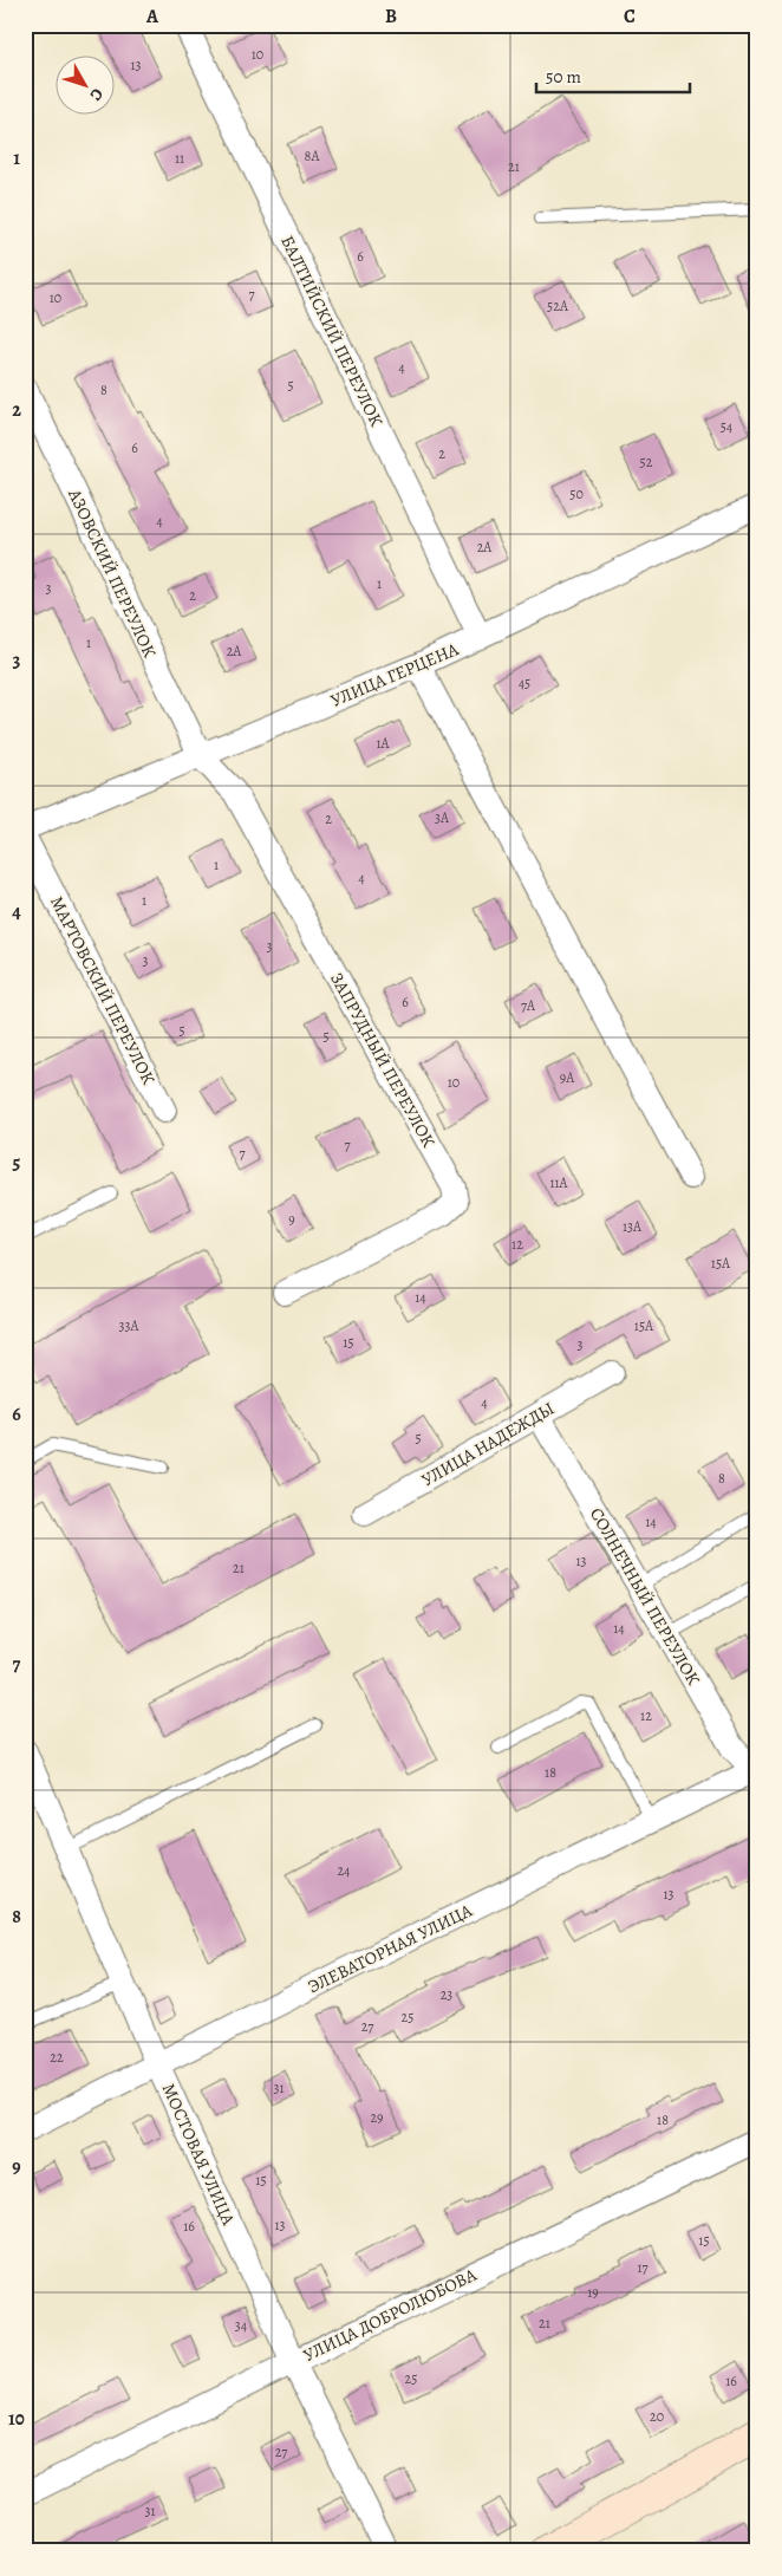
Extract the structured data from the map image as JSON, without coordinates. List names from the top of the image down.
{
  "streets": {
    "street": [
      "БАЛТИЙСКИЙ ПЕРЕУЛОК",
      "АЗОВСКИЙ ПЕРЕУЛОК",
      "УЛИЦА ГЕРЦЕНА",
      "МАРТОВСКИЙ ПЕРЕУЛОК",
      "ЗАПРУДНЫЙ ПЕРЕУЛОК",
      "УЛИЦА НАДЕЖДЫ",
      "СОЛНЕЧНЫЙ ПЕРЕУЛОК",
      "ЭЛЕВАТОРНАЯ УЛИЦА",
      "МОСТОВАЯ УЛИЦА",
      "УЛИЦА ДОБРОЛЮБОВА"
    ]
  },
  "crossings": [
    ["БАЛТИЙСКИЙ ПЕРЕУЛОК", "УЛИЦА ГЕРЦЕНА"],
    ["АЗОВСКИЙ ПЕРЕУЛОК", "УЛИЦА ГЕРЦЕНА"],
    ["АЗОВСКИЙ ПЕРЕУЛОК", "ЗАПРУДНЫЙ ПЕРЕУЛОК"],
    ["УЛИЦА ГЕРЦЕНА", "ЗАПРУДНЫЙ ПЕРЕУЛОК"],
    ["УЛИЦА НАДЕЖДЫ", "СОЛНЕЧНЫЙ ПЕРЕУЛОК"],
    ["СОЛНЕЧНЫЙ ПЕРЕУЛОК", "ЭЛЕВАТОРНАЯ УЛИЦА"],
    ["ЭЛЕВАТОРНАЯ УЛИЦА", "МОСТОВАЯ УЛИЦА"],
    ["МОСТОВАЯ УЛИЦА", "УЛИЦА ДОБРОЛЮБОВА"]
  ],
  "house_numbers": [
    "10",
    "13",
    "8А",
    "11",
    "21",
    "6",
    "7",
    "10",
    "52А",
    "4",
    "5",
    "8",
    "54",
    "6",
    "2",
    "52",
    "50",
    "4",
    "2А",
    "1",
    "3",
    "2",
    "1",
    "2А",
    "45",
    "1А",
    "3А",
    "2",
    "1",
    "4",
    "1",
    "3",
    "3",
    "6",
    "7А",
    "5",
    "5",
    "9А",
    "10",
    "7",
    "7",
    "11А",
    "9",
    "13А",
    "12",
    "15А",
    "14",
    "33А",
    "15А",
    "15",
    "3",
    "4",
    "5",
    "8",
    "14",
    "13",
    "21",
    "14",
    "12",
    "18",
    "24",
    "13",
    "23",
    "25",
    "27",
    "22",
    "31",
    "29",
    "18",
    "15",
    "13",
    "16",
    "15",
    "17",
    "19",
    "21",
    "34",
    "25",
    "16",
    "20",
    "27",
    "31"
  ],
  "scale_bar": "50 m",
  "north": "bottom right",
  "grid": {
    "columns": ["A", "B", "C"],
    "rows": [
      "1",
      "2",
      "3",
      "4",
      "5",
      "6",
      "7",
      "8",
      "9",
      "10"
    ]
  }
}
